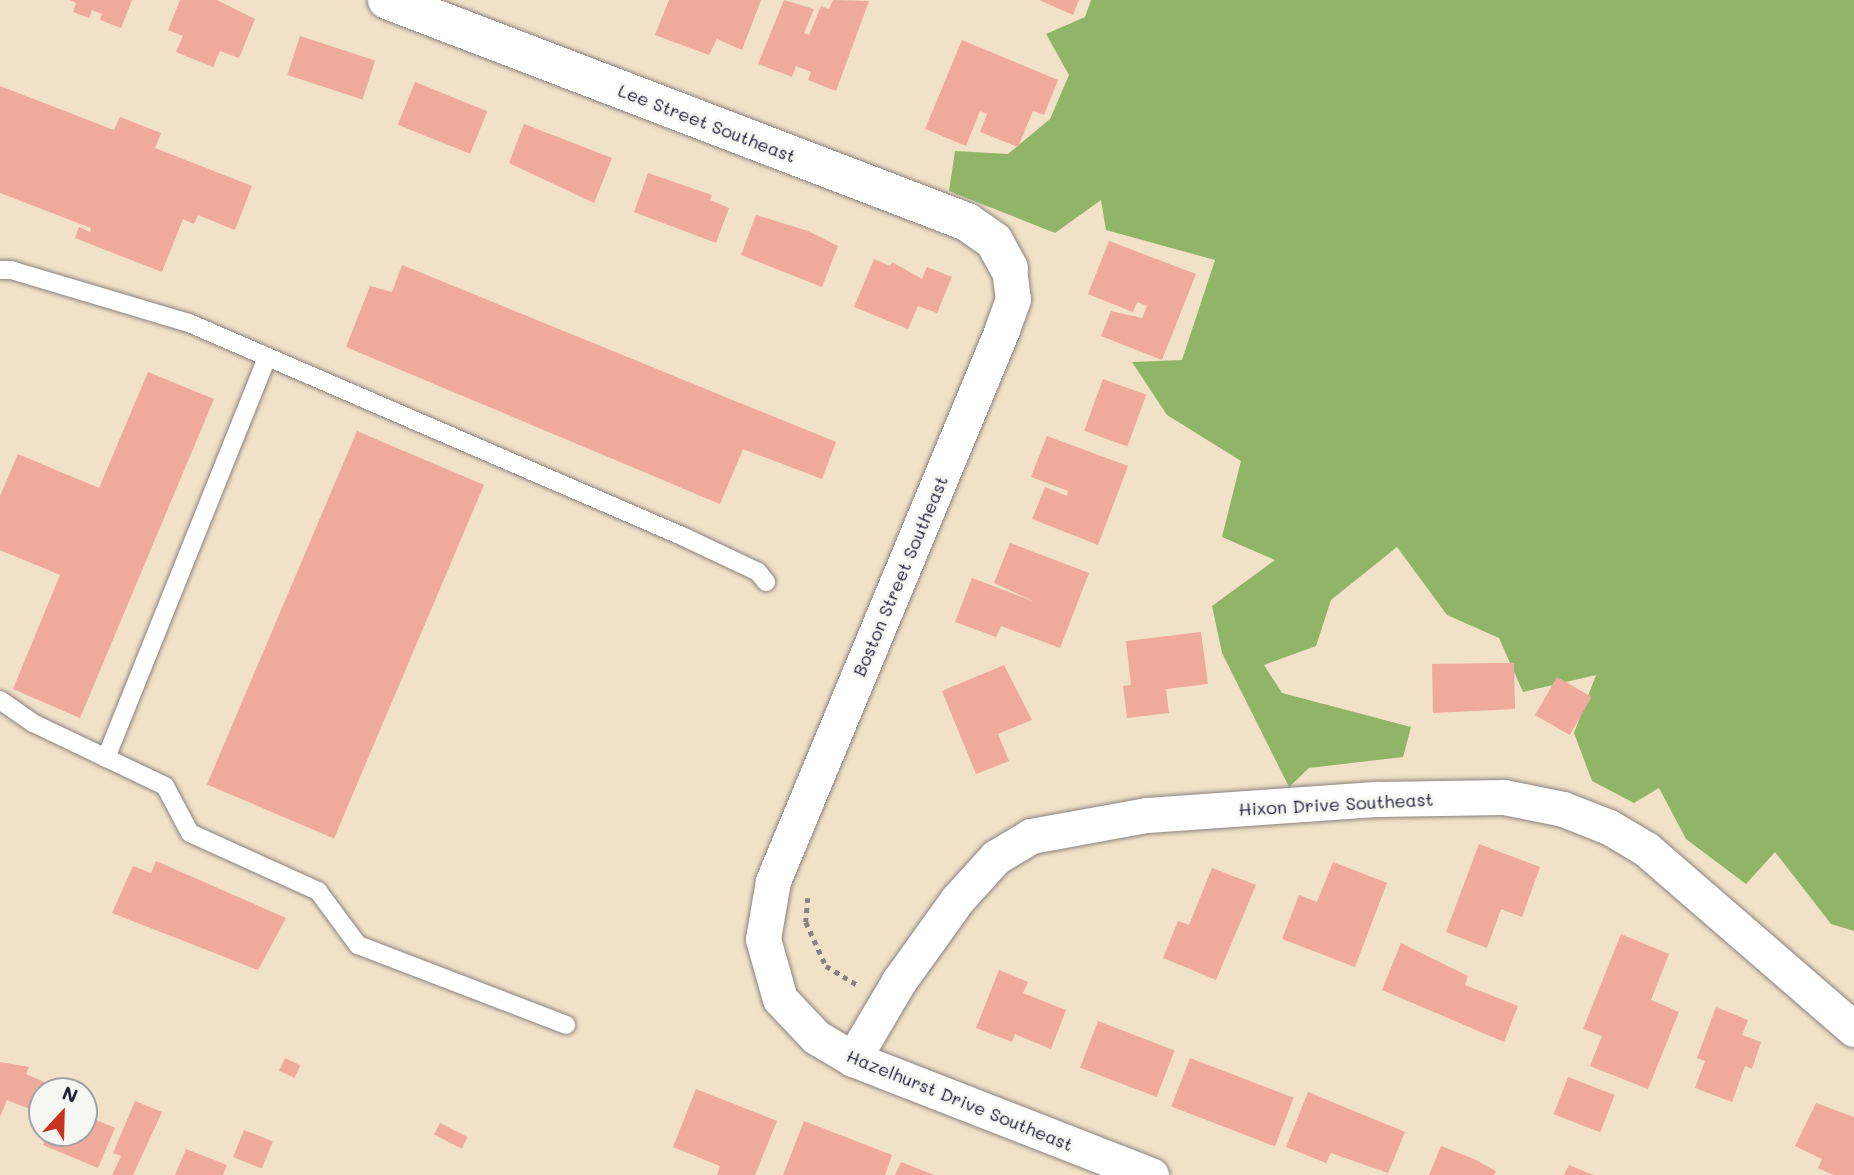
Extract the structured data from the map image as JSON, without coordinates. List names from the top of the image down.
{
  "streets": {
    "street": [
      "Lee Street Southeast",
      "Boston Street Southeast",
      "Hixon Drive Southeast",
      "Hazelhurst Drive Southeast"
    ]
  },
  "crossings": [
    ["Lee Street Southeast", "Boston Street Southeast"],
    ["Boston Street Southeast", "Hazelhurst Drive Southeast"],
    ["Hixon Drive Southeast", "Hazelhurst Drive Southeast"]
  ],
  "north": "top"
}
